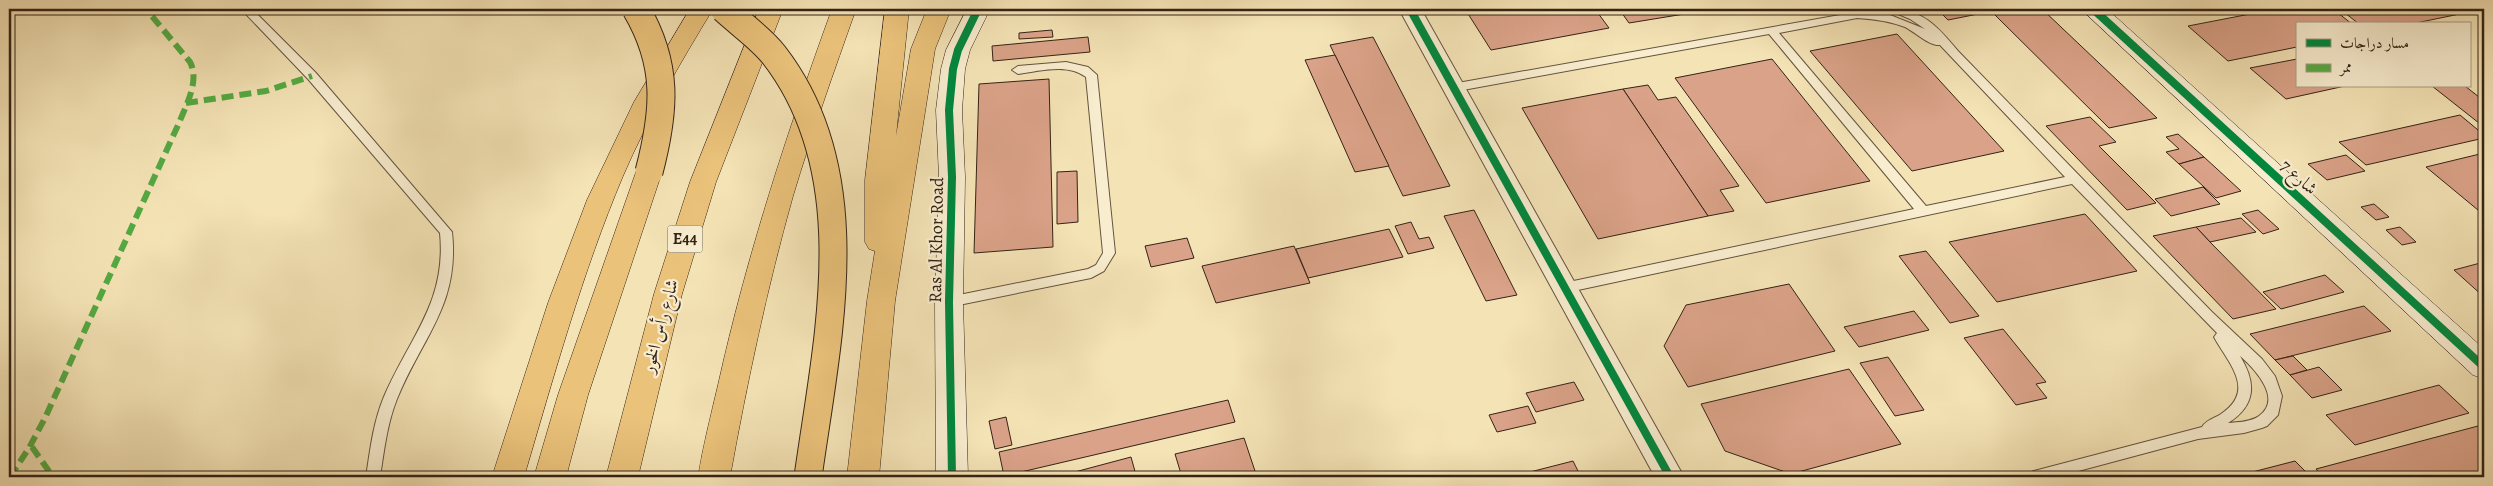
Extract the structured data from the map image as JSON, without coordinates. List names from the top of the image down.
{
  "streets": {
    "highway": ["E44", "شارع رأس الخور"],
    "street": ["شارع 7", "Ras Al Khor Road"]
  },
  "legend": ["مسار دراجات", "ممر"]
}
